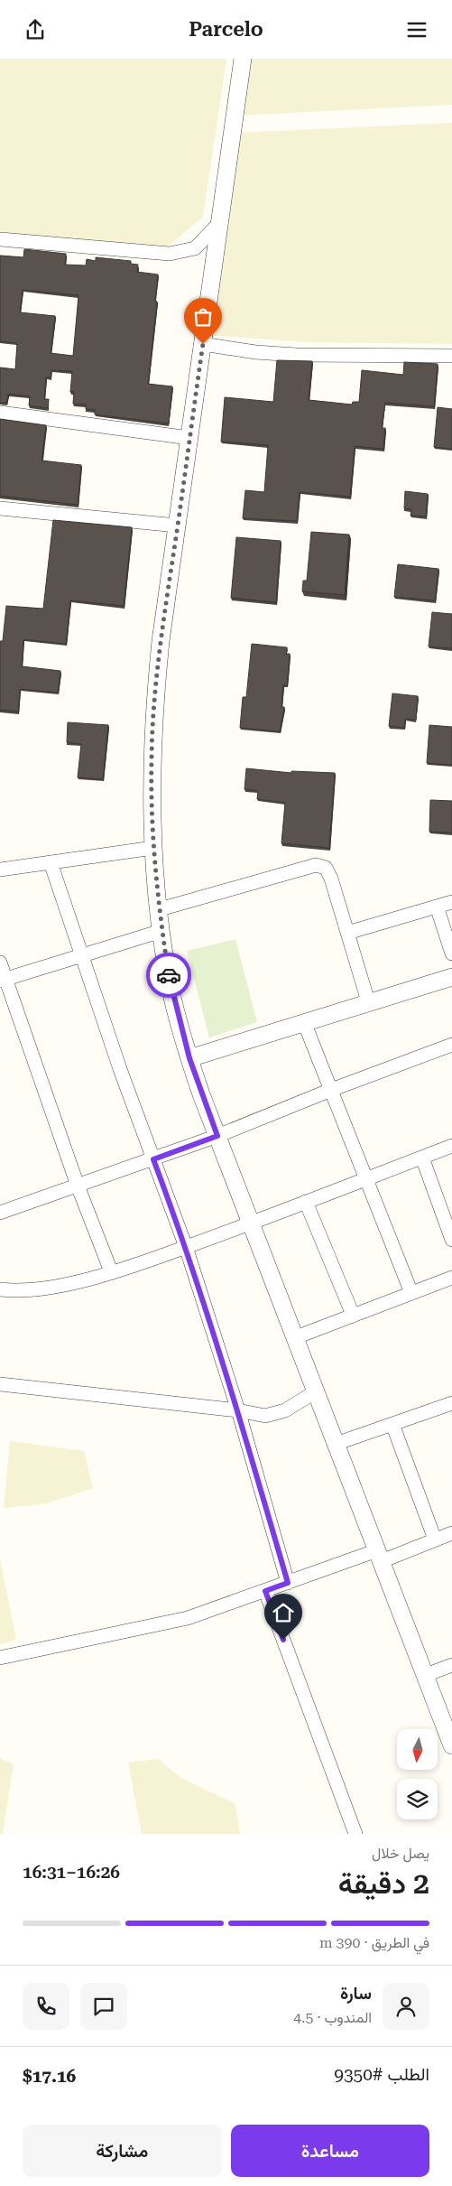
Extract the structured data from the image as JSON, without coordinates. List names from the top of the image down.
{
  "north": "bottom",
  "page": {
    "header": "Parcelo",
    "heading": ["2 دقيقة", "يصل خلال", "16:26–16:31"],
    "panel": [
      "سارة",
      "المندوب · 4.5",
      "الطلب #9350",
      "$17.16"
    ],
    "bar": "في الطريق · 390 m",
    "buttons": ["مساعدة", "مشاركة"]
  }
}
